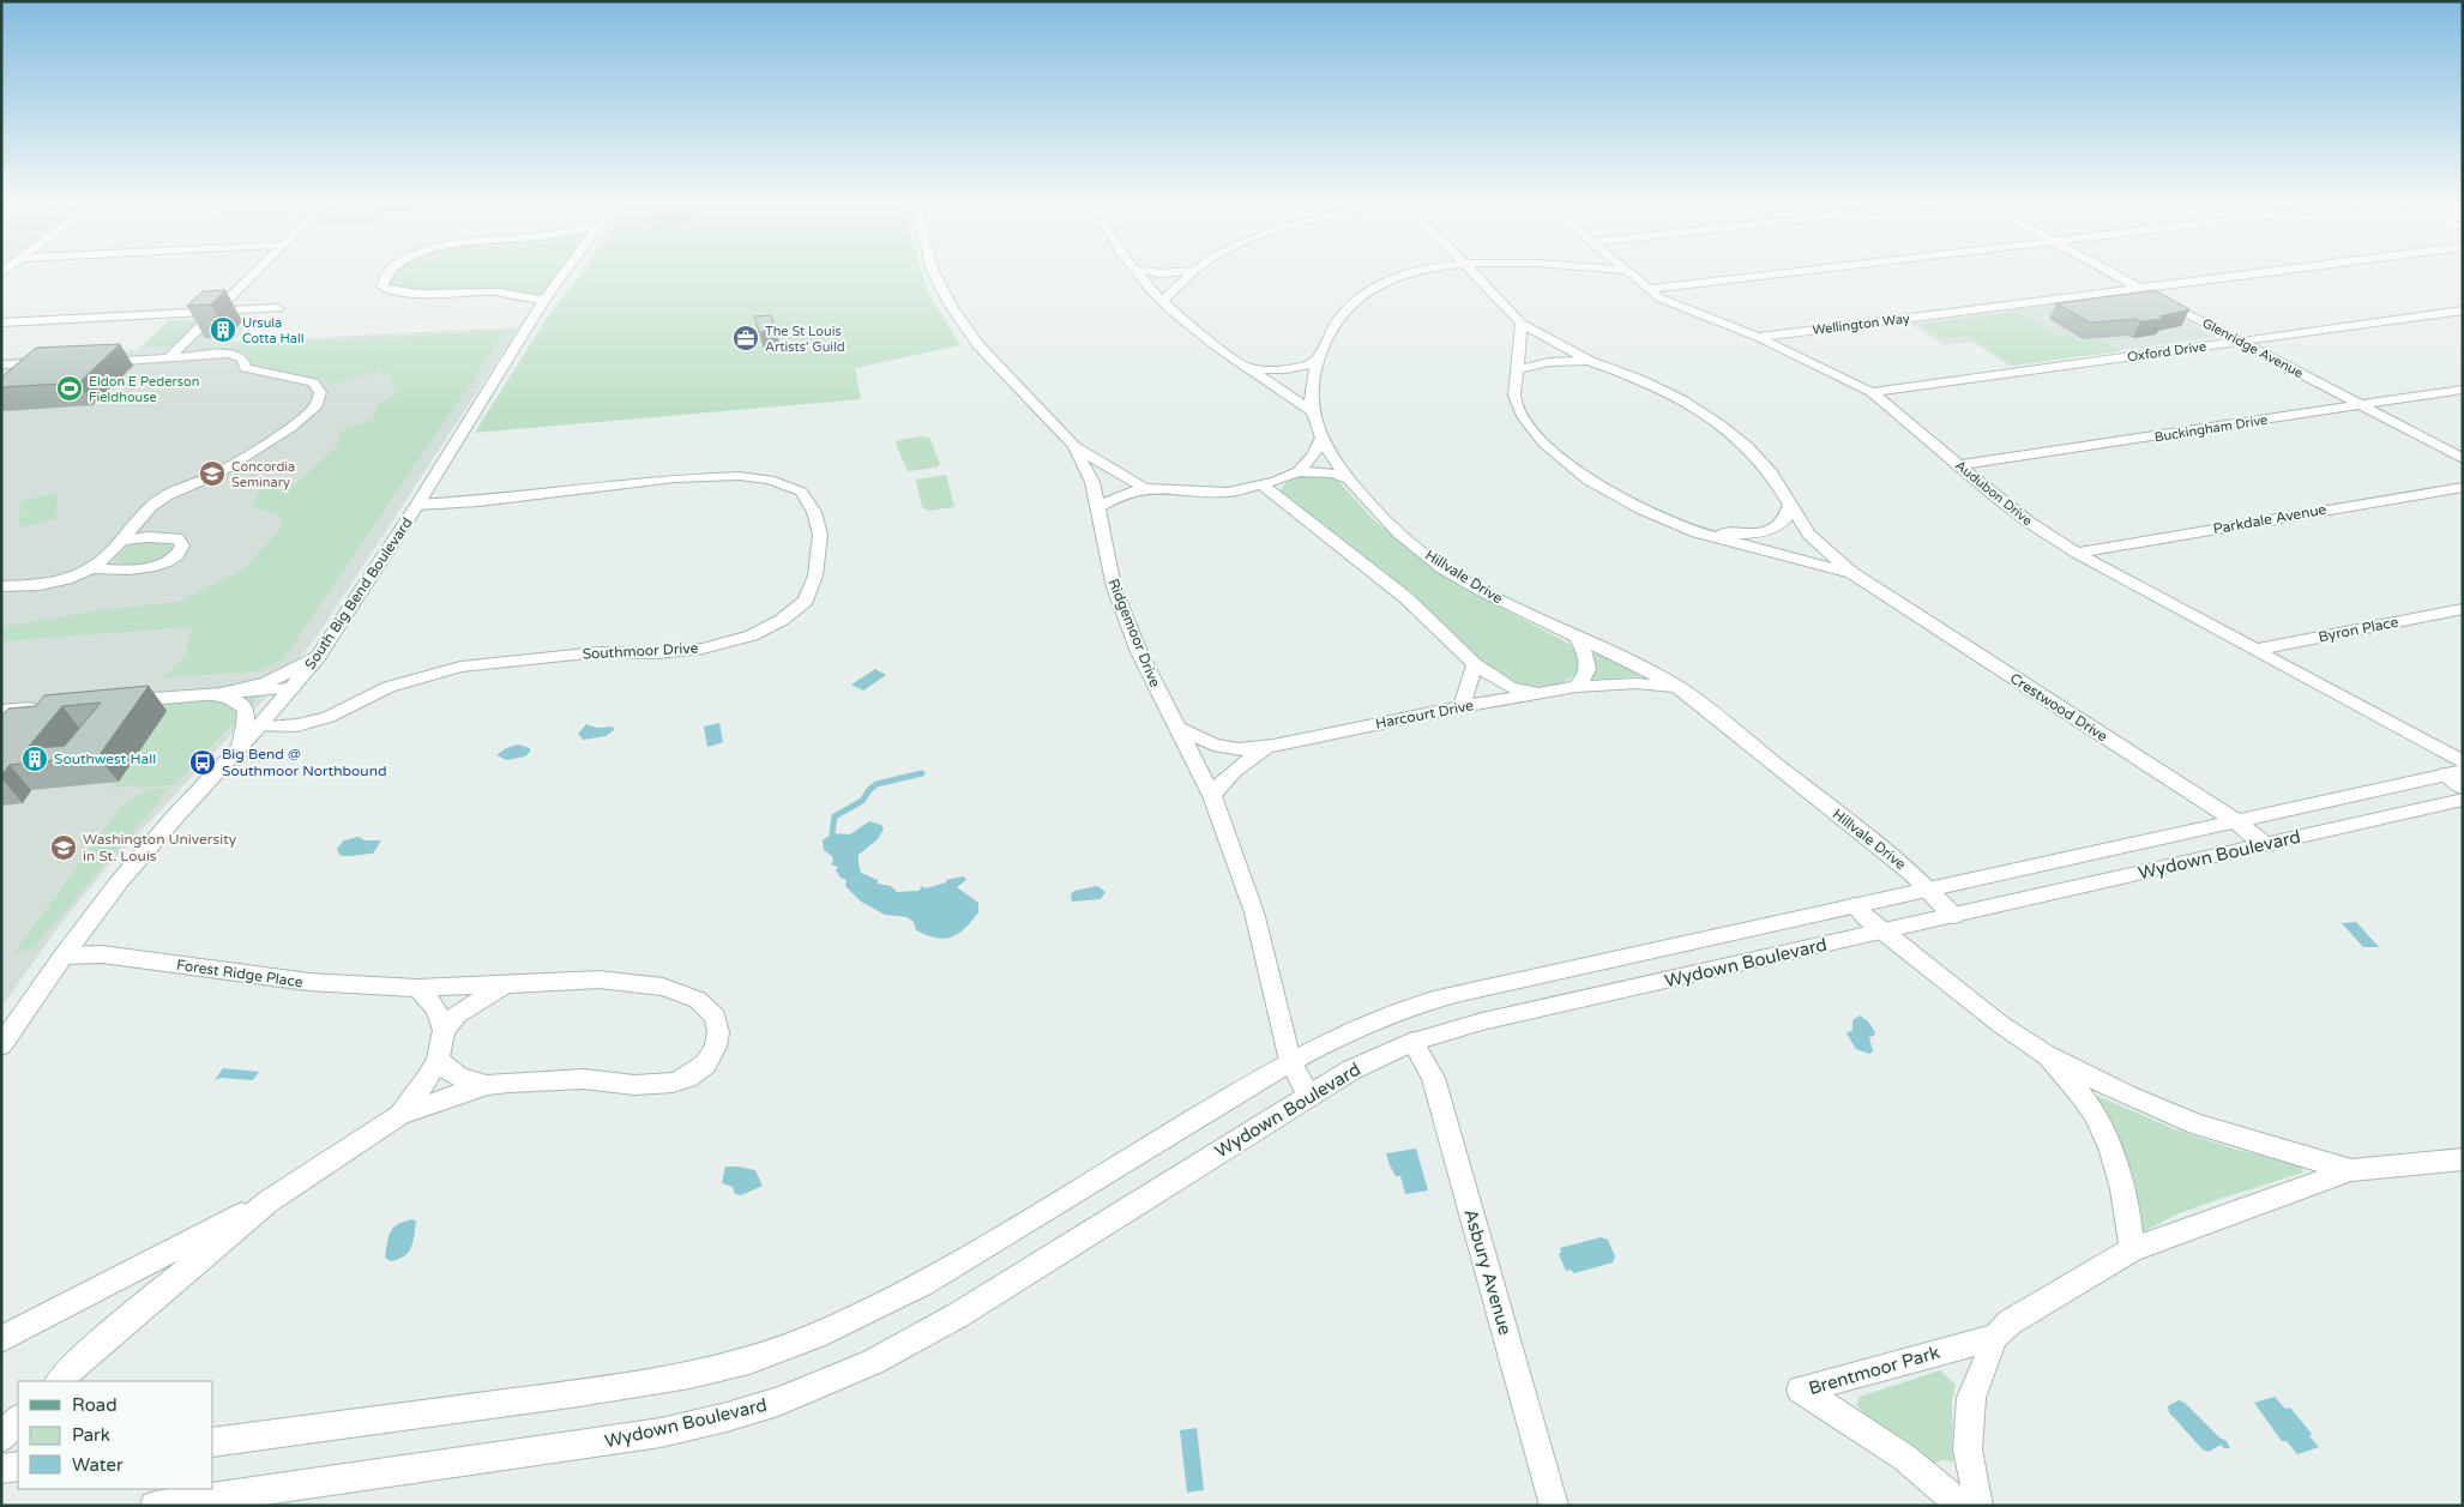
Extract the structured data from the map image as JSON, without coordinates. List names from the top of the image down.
{
  "streets": {
    "street": [
      "Wellington Way",
      "Glenridge Avenue",
      "Oxford Drive",
      "Buckingham Drive",
      "Audubon Drive",
      "Parkdale Avenue",
      "Hillvale Drive",
      "South Big Bend Boulevard",
      "Byron Place",
      "Ridgemoor Drive",
      "Southmoor Drive",
      "Crestwood Drive",
      "Harcourt Drive",
      "Wydown Boulevard",
      "Forest Ridge Place",
      "Asbury Avenue",
      "Brentmoor Park"
    ]
  },
  "crossings": [
    ["Wellington Way", "Glenridge Avenue"],
    ["Wellington Way", "Audubon Drive"],
    ["Glenridge Avenue", "Oxford Drive"],
    ["Glenridge Avenue", "Buckingham Drive"],
    ["Oxford Drive", "Audubon Drive"],
    ["Buckingham Drive", "Audubon Drive"],
    ["Audubon Drive", "Parkdale Avenue"],
    ["Audubon Drive", "Byron Place"],
    ["Audubon Drive", "Wydown Boulevard"],
    ["Hillvale Drive", "Harcourt Drive"],
    ["Hillvale Drive", "Wydown Boulevard"],
    ["South Big Bend Boulevard", "Southmoor Drive"],
    ["South Big Bend Boulevard", "Forest Ridge Place"],
    ["Ridgemoor Drive", "Harcourt Drive"],
    ["Ridgemoor Drive", "Wydown Boulevard"],
    ["Crestwood Drive", "Wydown Boulevard"],
    ["Wydown Boulevard", "Asbury Avenue"],
    ["Wydown Boulevard", "Brentmoor Park"]
  ],
  "places": {
    "building": ["Ursula Cotta Hall", "Southwest Hall"],
    "office": ["The St Louis Artists' Guild"],
    "sports": ["Eldon E Pederson Fieldhouse"],
    "school or university": ["Concordia Seminary", "Washington University in St. Louis"],
    "bus stop": ["Big Bend @ Southmoor Northbound"]
  },
  "legend": ["Road", "Park", "Water"]
}
